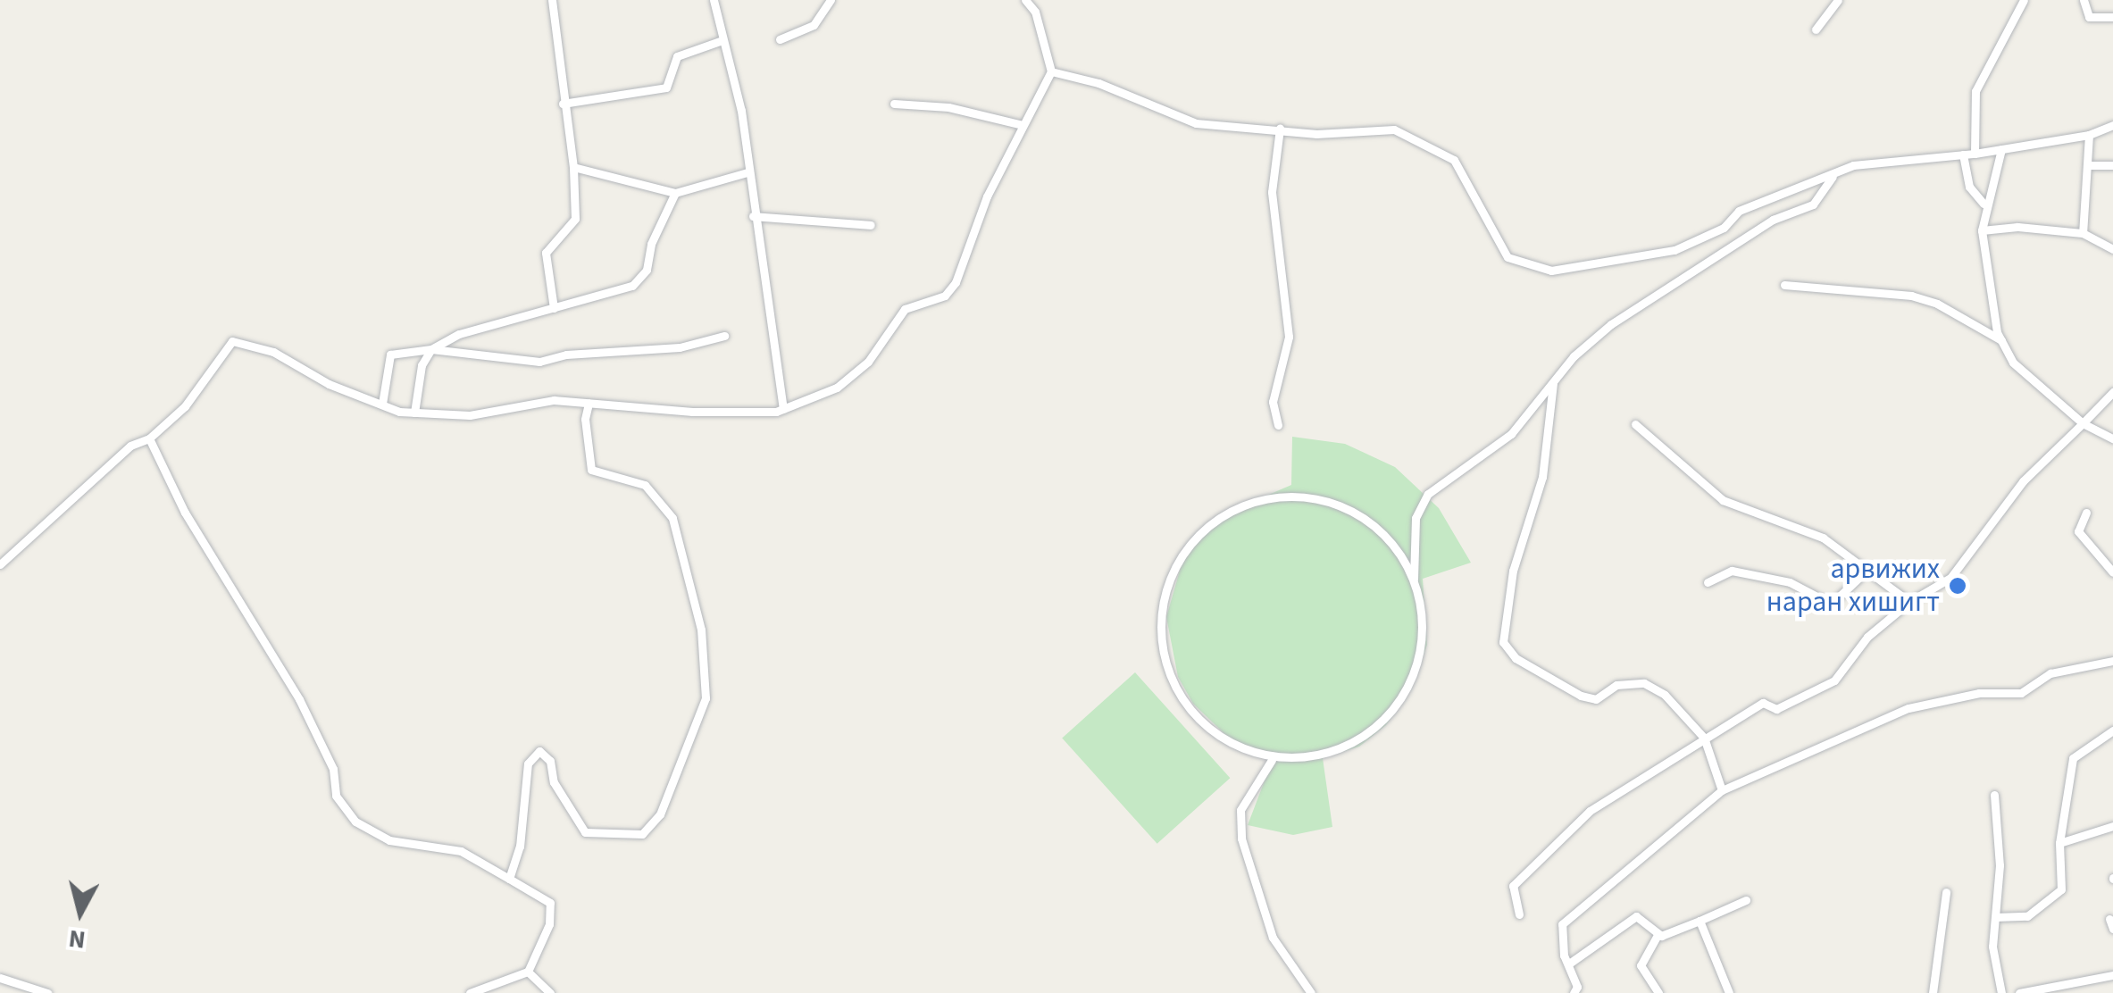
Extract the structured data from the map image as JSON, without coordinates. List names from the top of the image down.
{
  "places": ["арвижих наран хишигт"],
  "north": "bottom"
}
